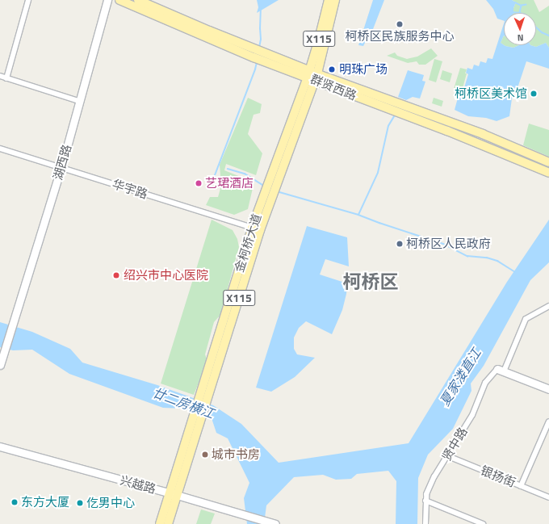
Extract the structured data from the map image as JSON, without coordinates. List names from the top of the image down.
{
  "streets": {
    "main road": ["X115", "群贤西路", "金柯桥大道"],
    "street": [
      "湖西路",
      "华宇路",
      "贤中路",
      "银扬街",
      "兴越路"
    ]
  },
  "crossings": [
    ["群贤西路", "金柯桥大道"],
    ["湖西路", "华宇路"],
    ["华宇路", "金柯桥大道"],
    ["金柯桥大道", "兴越路"],
    ["贤中路", "银扬街"]
  ],
  "districts": ["柯桥区"],
  "water": ["夏家溇直江", "廿二房横江"],
  "places": [
    "柯桥区民族服务中心",
    "明珠广场",
    "柯桥区美术馆",
    "艺珺酒店",
    "柯桥区人民政府",
    "绍兴市中心医院",
    "城市书房",
    "东方大厦",
    "仡男中心"
  ],
  "north": "bottom"
}
